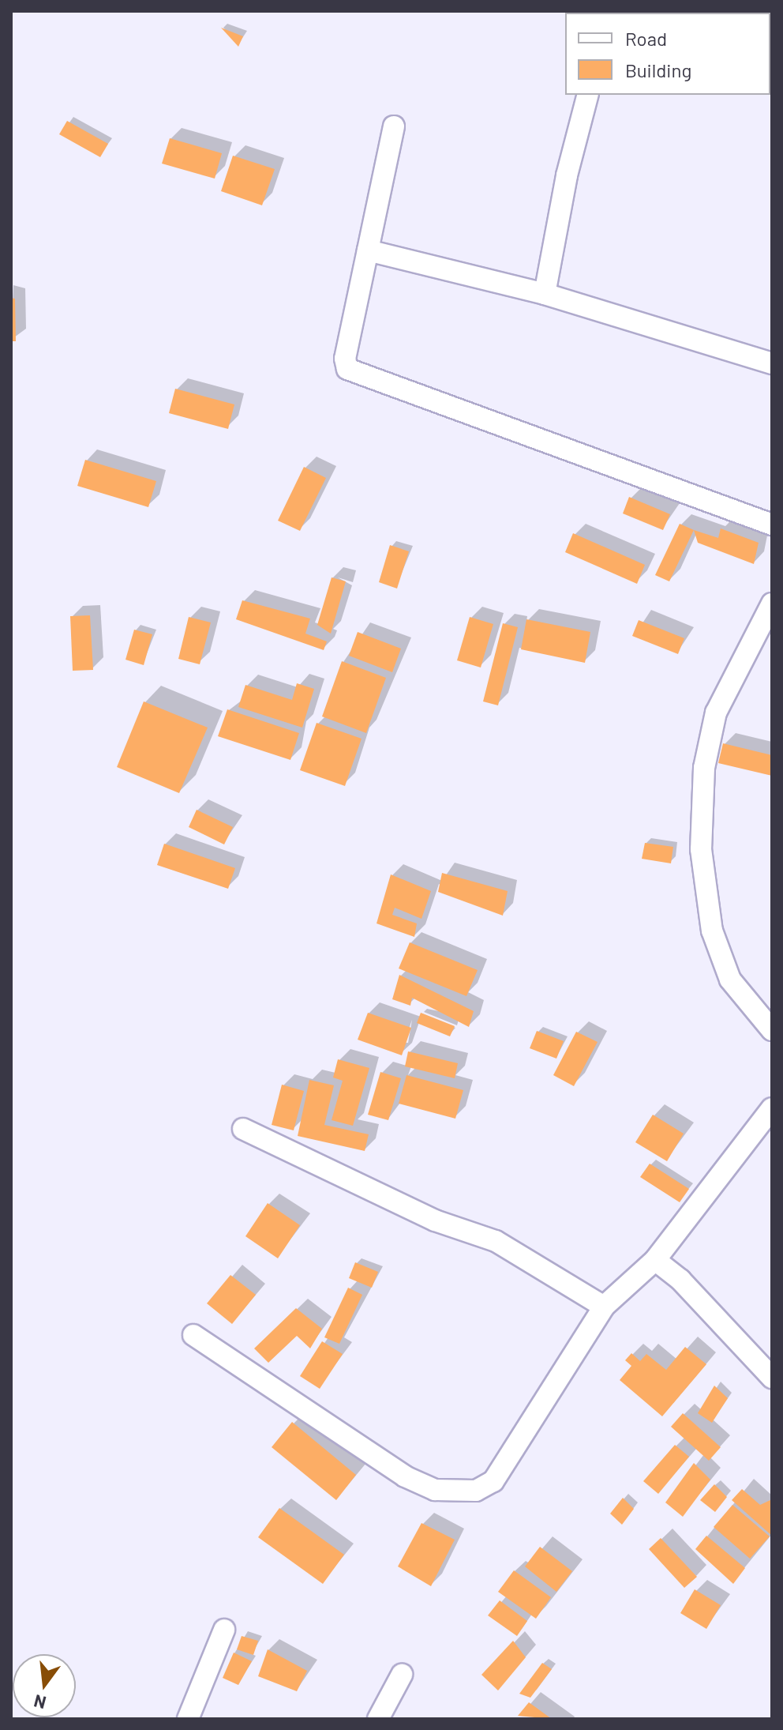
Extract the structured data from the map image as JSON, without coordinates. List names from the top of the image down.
{
  "legend": ["Road", "Building"],
  "north": "bottom"
}
